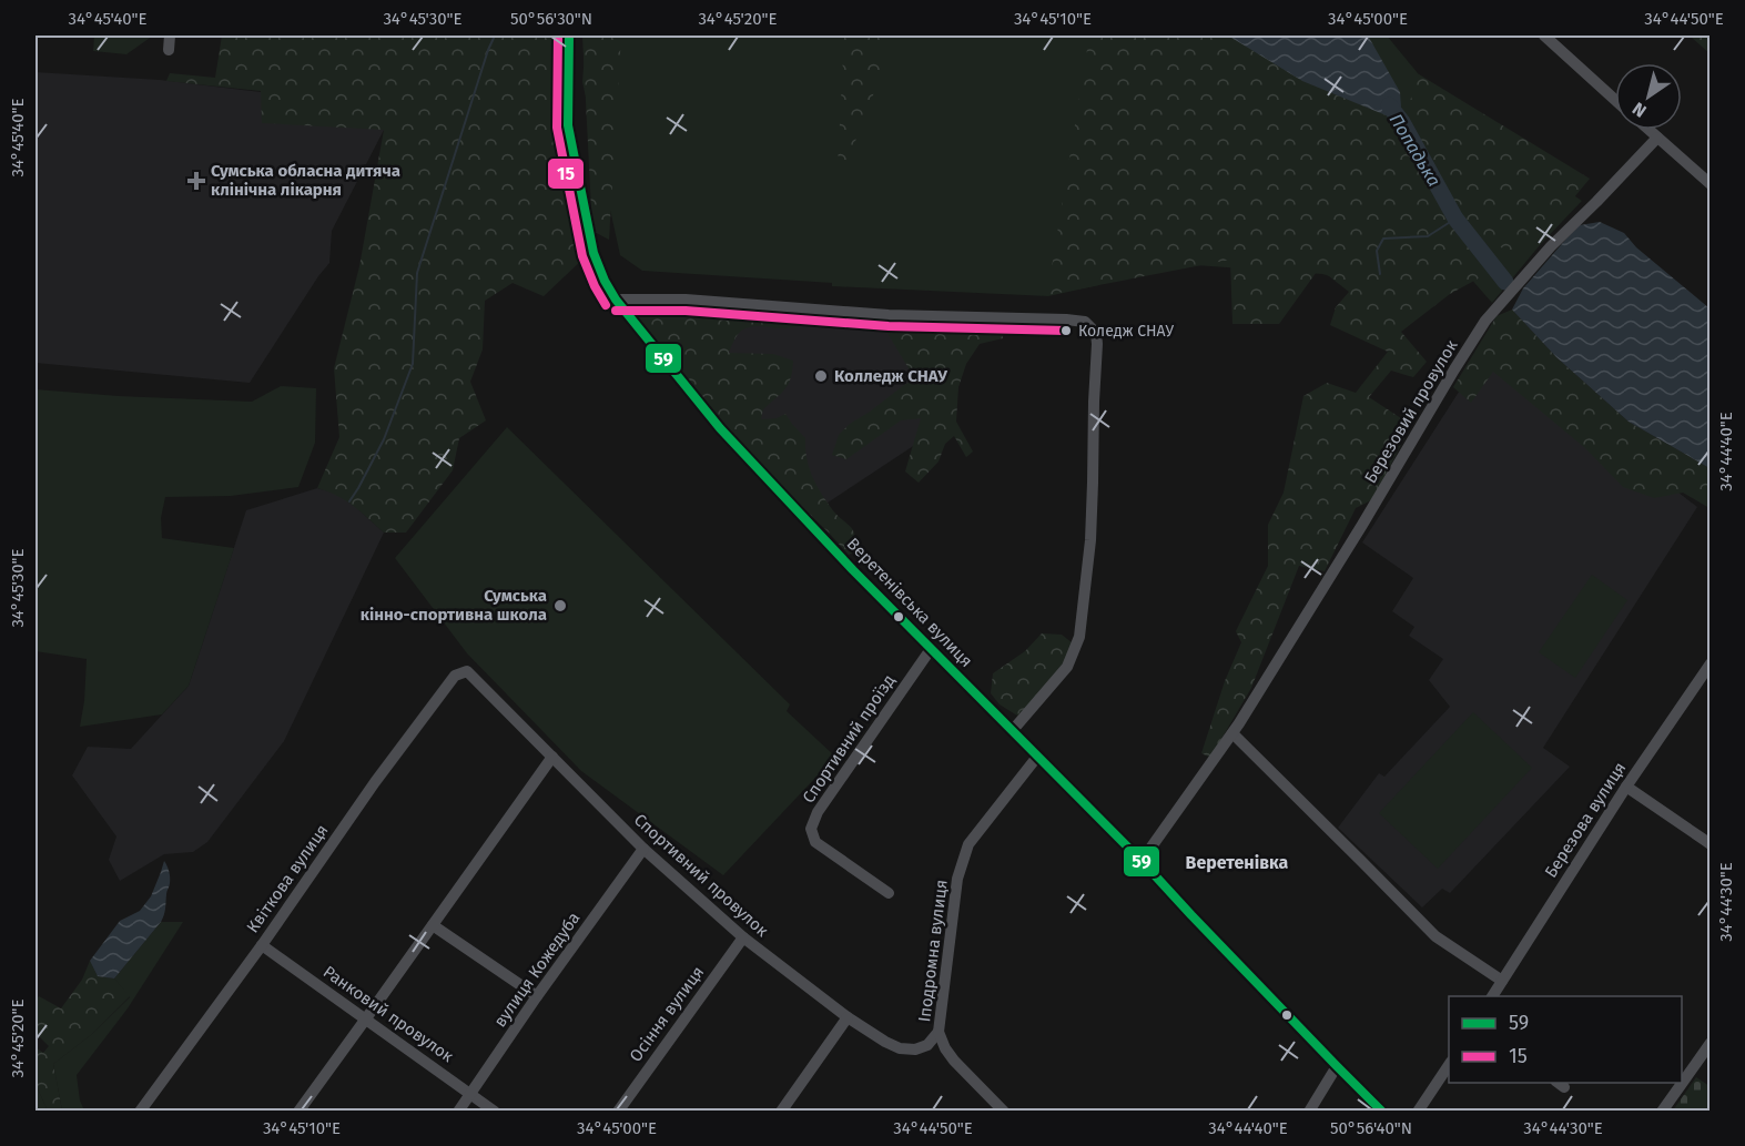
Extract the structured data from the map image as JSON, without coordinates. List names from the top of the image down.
{
  "streets": {
    "street": [
      "Березовий провулок",
      "Веретенівська вулиця",
      "Спортивний проїзд",
      "Березова вулиця",
      "Спортивний провулок",
      "Квіткова вулиця",
      "Іподромна вулиця",
      "вулиця Кожедуба",
      "Ранковий провулок",
      "Осіння вулиця"
    ]
  },
  "crossings": [
    ["Березовий провулок", "Веретенівська вулиця"],
    ["Веретенівська вулиця", "Спортивний проїзд"],
    ["Веретенівська вулиця", "Іподромна вулиця"],
    ["Спортивний провулок", "Квіткова вулиця"],
    ["Спортивний провулок", "Іподромна вулиця"],
    ["Спортивний провулок", "вулиця Кожедуба"],
    ["Спортивний провулок", "Осіння вулиця"],
    ["Квіткова вулиця", "Ранковий провулок"],
    ["вулиця Кожедуба", "Ранковий провулок"]
  ],
  "districts": ["Веретенівка"],
  "water": ["Попадька"],
  "places": {
    "health": ["Сумська обласна дитяча клінічна лікарня"],
    "other": ["Коледж СНАУ", "Колледж СНАУ", "Сумська кінно-спортивна школа"]
  },
  "lines": ["transit line 59", "transit line 15"],
  "legend": ["59", "15"],
  "north": "bottom left",
  "coordinates": [
    "34°45'40\"E",
    "34°45'30\"E",
    "50°56'30\"N",
    "34°45'20\"E",
    "34°45'10\"E",
    "34°45'00\"E",
    "34°44'50\"E",
    "34°44'40\"E",
    "34°44'30\"E",
    "50°56'40\"N"
  ]
}
